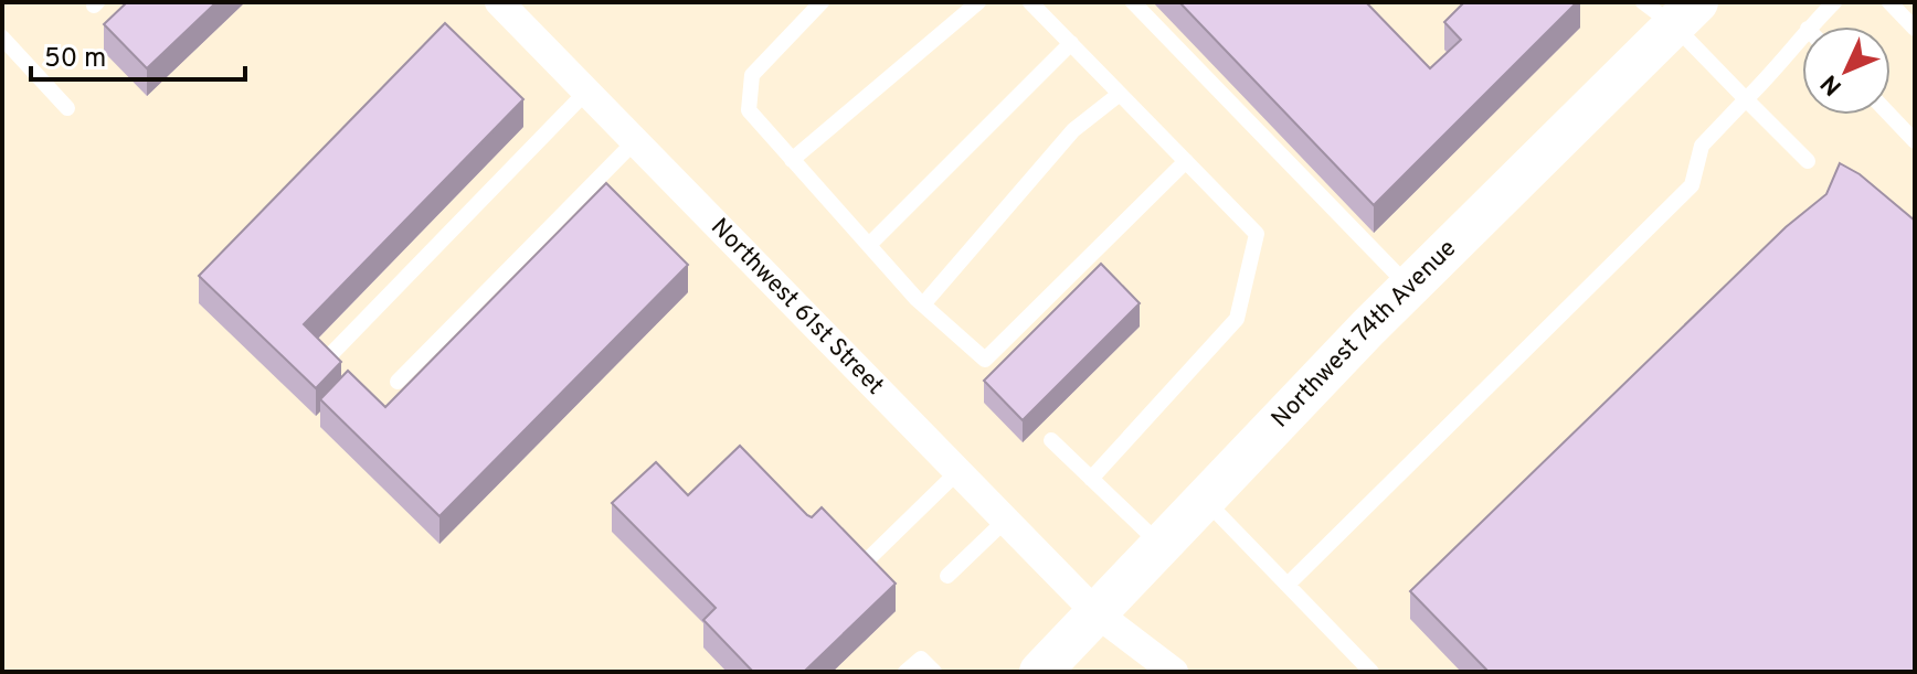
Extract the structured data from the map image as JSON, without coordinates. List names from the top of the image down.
{
  "streets": {
    "street": ["Northwest 61st Street", "Northwest 74th Avenue"]
  },
  "crossings": [
    ["Northwest 61st Street", "Northwest 74th Avenue"]
  ],
  "scale_bar": "50 m",
  "north": "bottom left"
}
